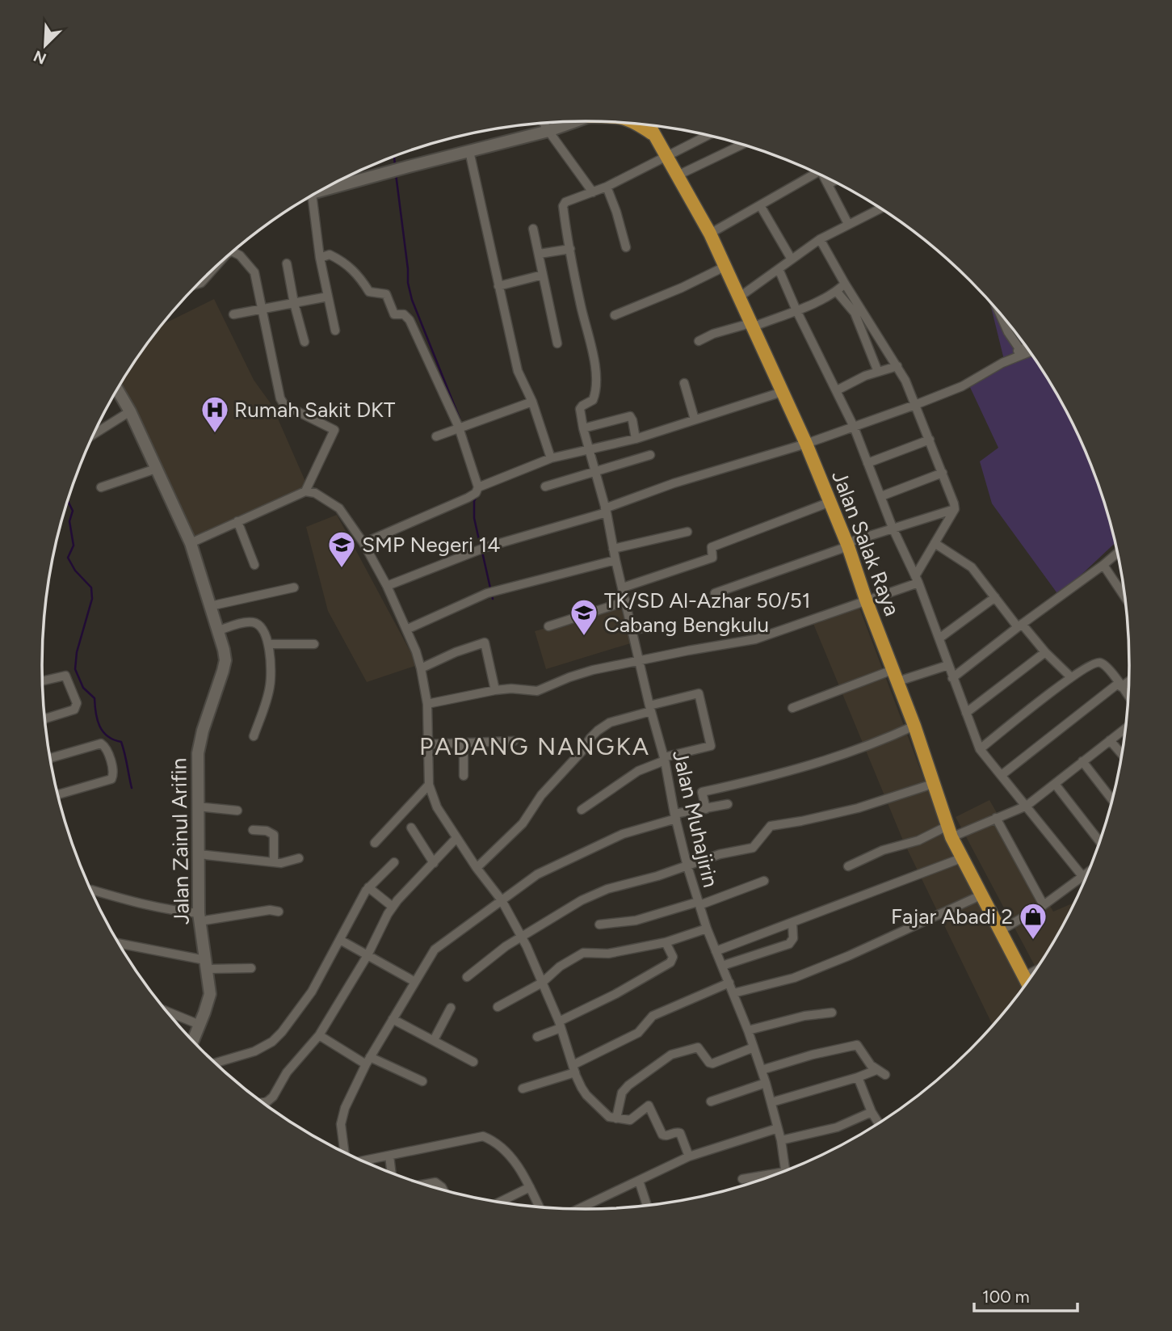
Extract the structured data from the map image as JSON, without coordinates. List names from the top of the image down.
{
  "streets": {
    "main road": ["Jalan Salak Raya"],
    "street": ["Jalan Muhajirin", "Jalan Zainul Arifin"]
  },
  "districts": ["PADANG NANGKA"],
  "places": {
    "hospital": ["Rumah Sakit DKT"],
    "school or university": ["SMP Negeri 14", "TK/SD Al-Azhar 50/51 Cabang Bengkulu"],
    "shop": ["Fajar Abadi 2"]
  },
  "scale_bar": "100 m",
  "north": "bottom left"
}
